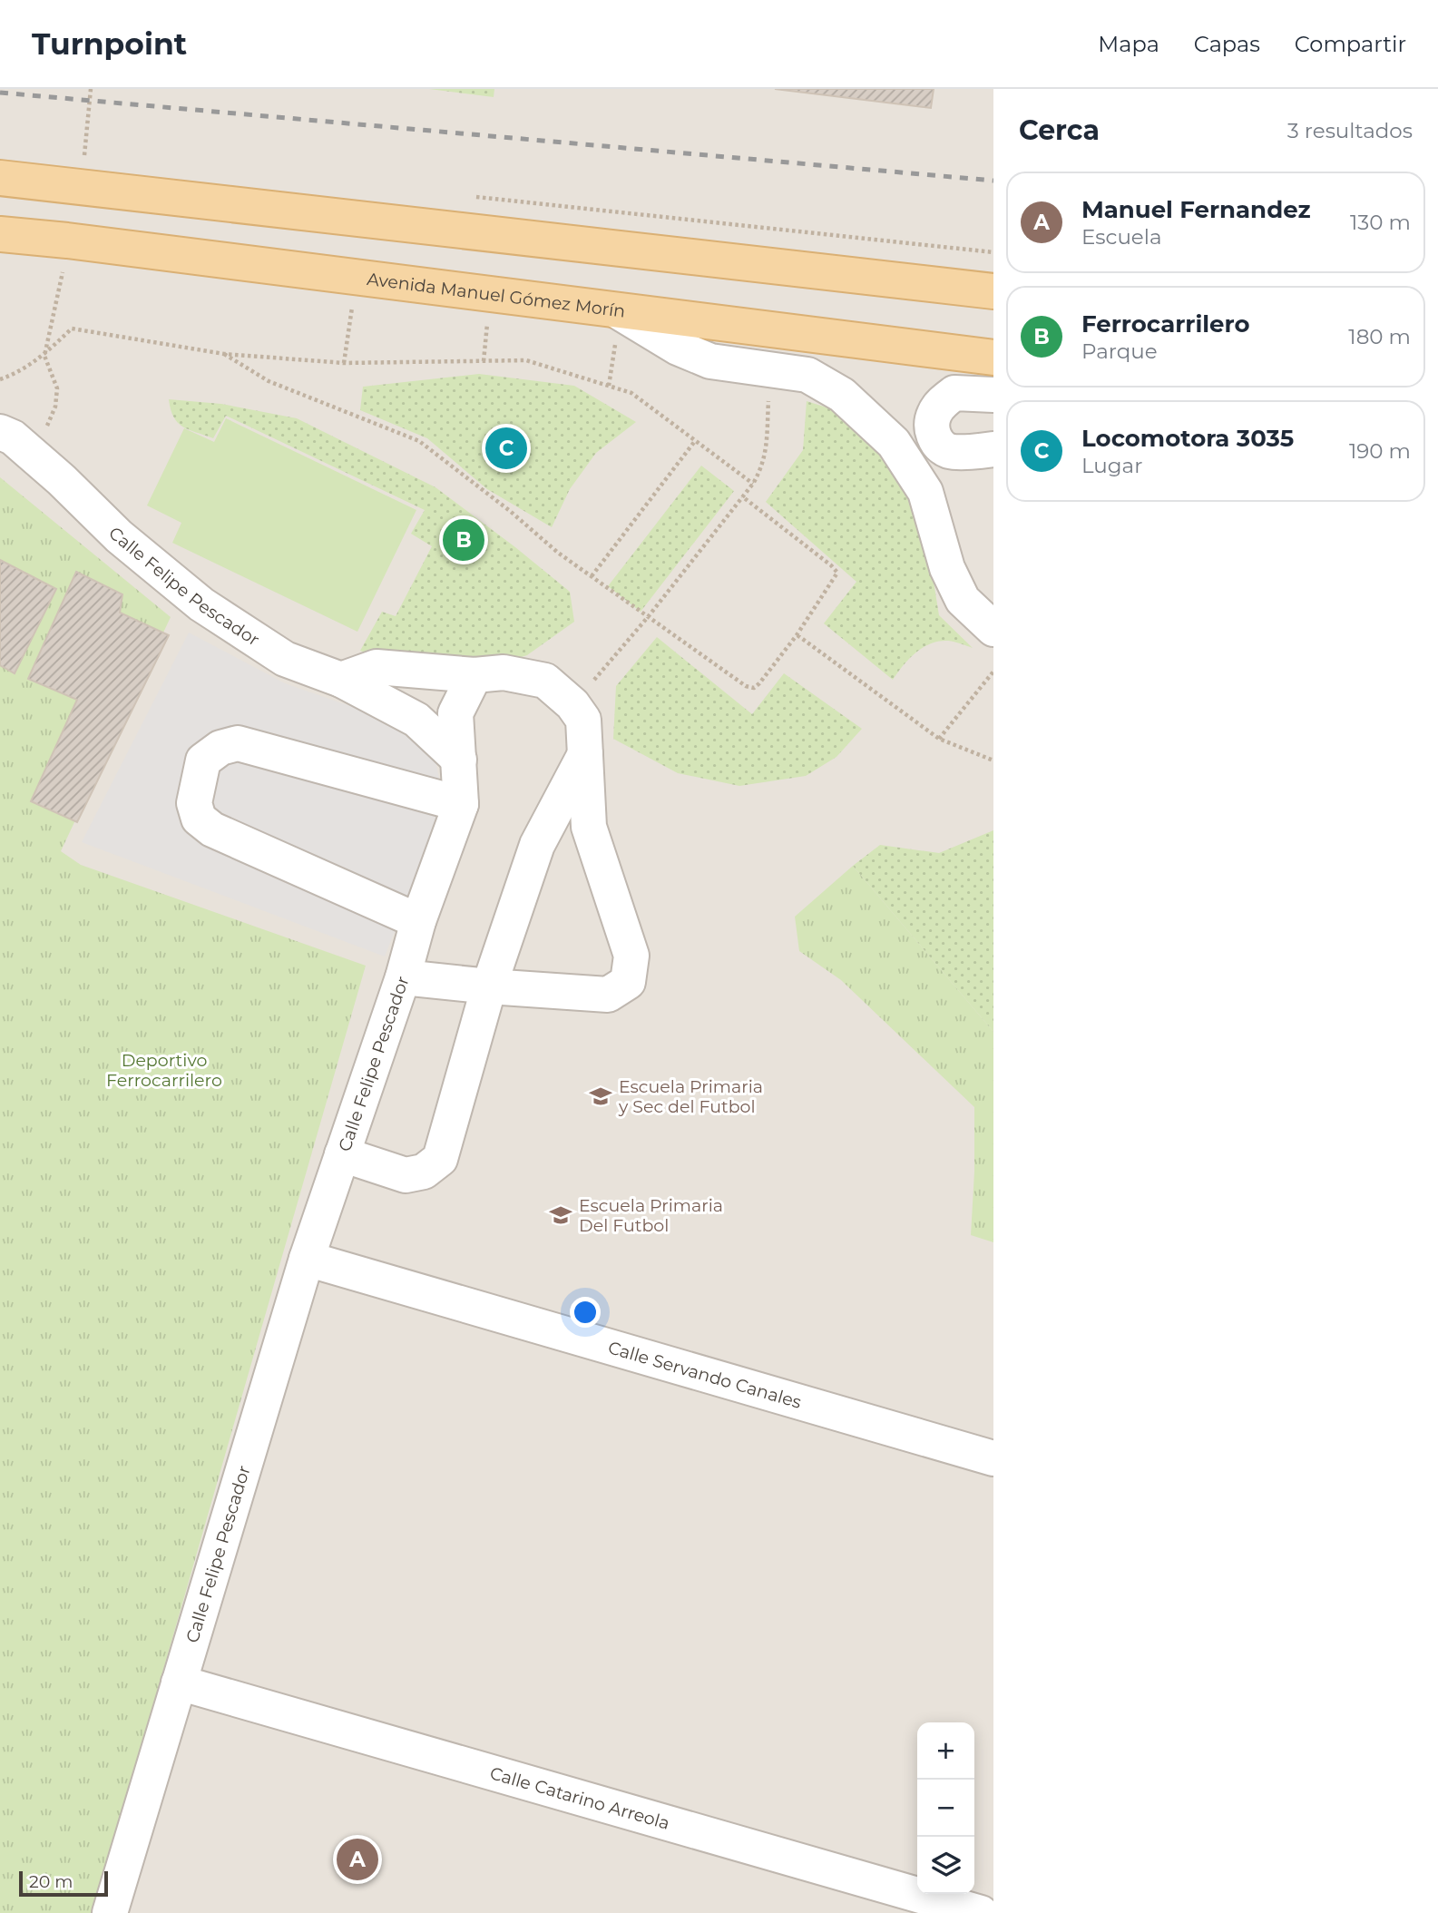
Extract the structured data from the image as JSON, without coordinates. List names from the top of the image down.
{
  "streets": {
    "main road": ["Avenida Manuel Gómez Morín"],
    "street": ["Calle Felipe Pescador", "Calle Servando Canales", "Calle Catarino Arreola"]
  },
  "crossings": [
    ["Calle Felipe Pescador", "Calle Servando Canales"],
    ["Calle Felipe Pescador", "Calle Catarino Arreola"]
  ],
  "parks": ["Deportivo Ferrocarrilero"],
  "places": {
    "school or university": ["Escuela Primaria y Sec del Futbol", "Escuela Primaria Del Futbol"]
  },
  "scale_bar": "20 m",
  "page": {
    "header": "Turnpoint",
    "nav": ["Mapa", "Capas", "Compartir"],
    "heading": ["Cerca", "3 resultados"],
    "list": [
      {
        "mark": "A",
        "name": "Manuel Fernandez",
        "note": "Escuela",
        "value": "130 m"
      },
      {
        "mark": "B",
        "name": "Ferrocarrilero",
        "note": "Parque",
        "value": "180 m"
      },
      {
        "mark": "C",
        "name": "Locomotora 3035",
        "note": "Lugar",
        "value": "190 m"
      }
    ],
    "pins": ["C", "B", "A"],
    "map_buttons": ["+", "−"],
    "scale": "20 m"
  }
}
